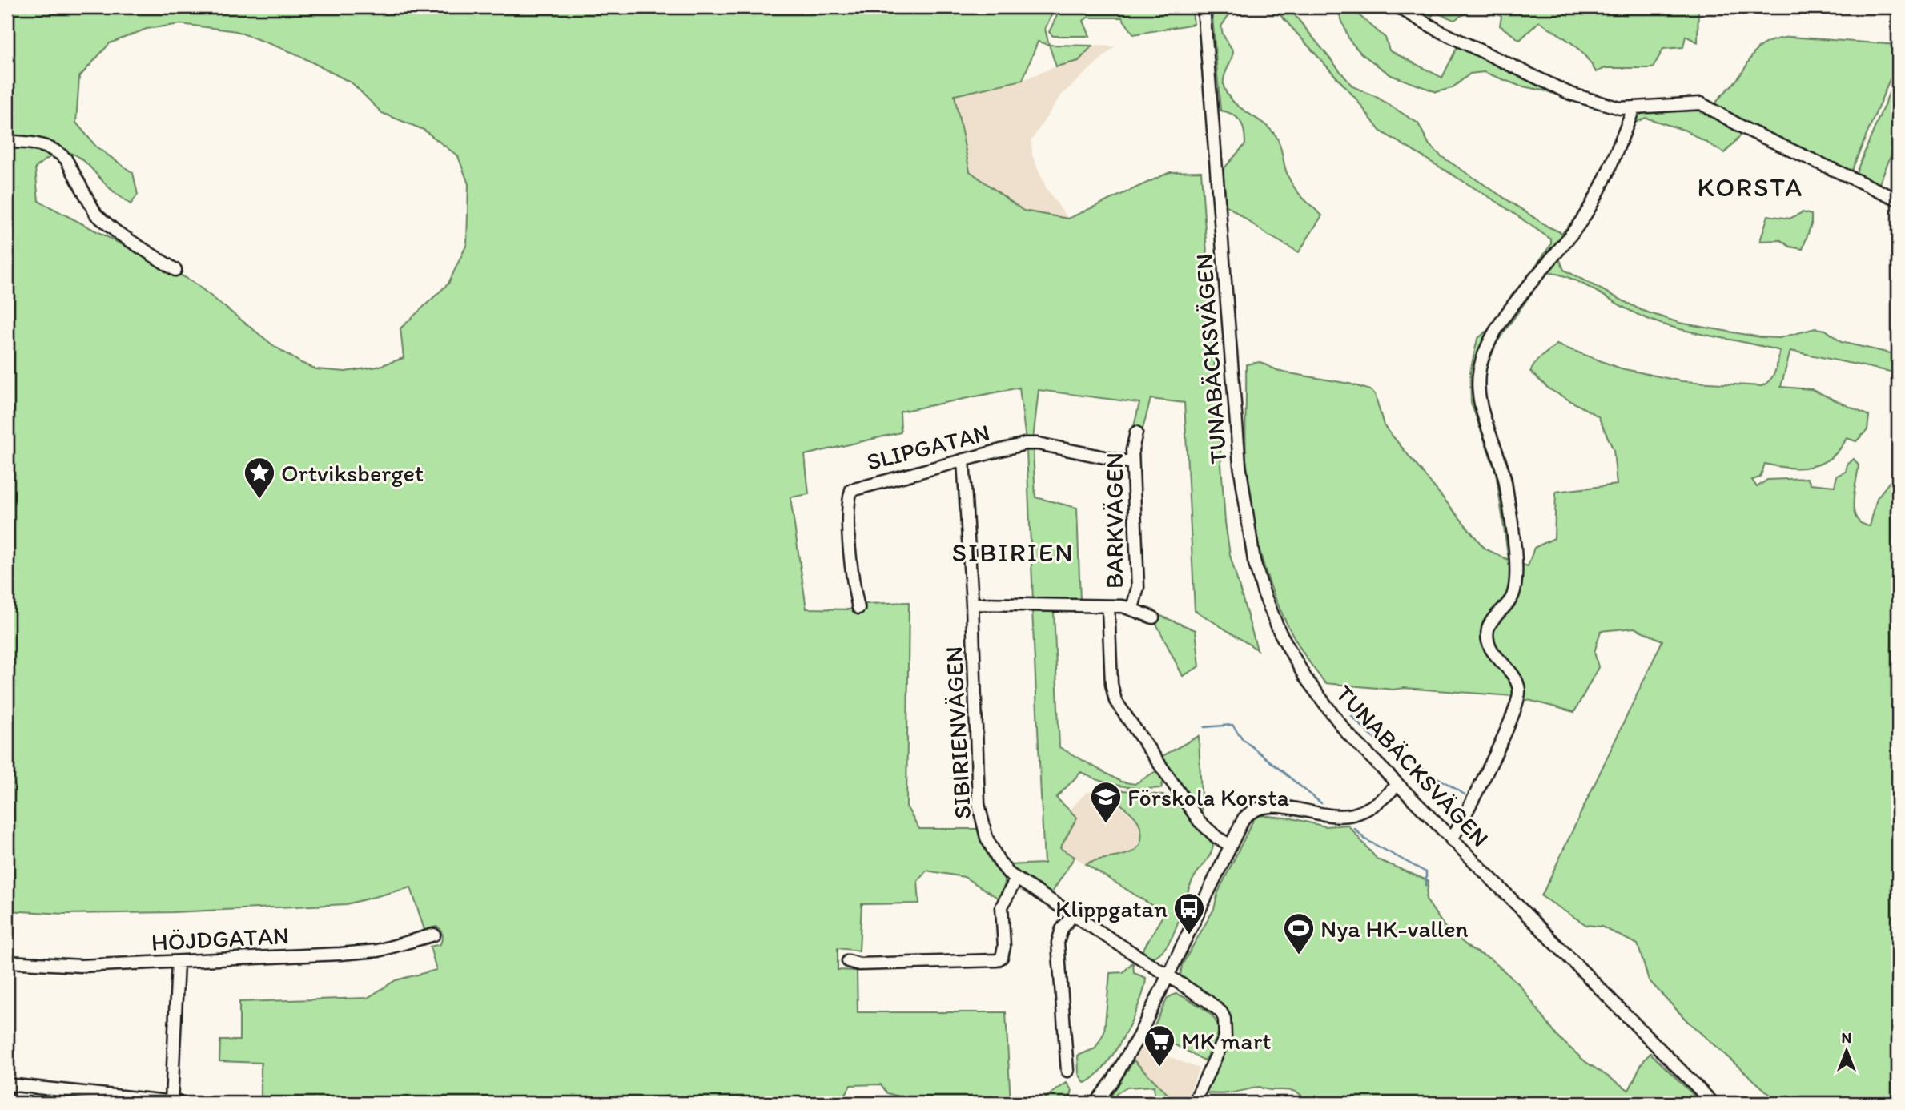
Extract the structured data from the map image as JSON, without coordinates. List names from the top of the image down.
{
  "streets": {
    "street": [
      "TUNABÄCKSVÄGEN",
      "SLIPGATAN",
      "BARKVÄGEN",
      "SIBIRIENVÄGEN",
      "HÖJDGATAN"
    ]
  },
  "crossings": [
    ["SLIPGATAN", "BARKVÄGEN"],
    ["SLIPGATAN", "SIBIRIENVÄGEN"]
  ],
  "districts": ["KORSTA", "SIBIRIEN"],
  "places": {
    "place": ["Ortviksberget"],
    "school or university": ["Förskola Korsta"],
    "bus stop": ["Klippgatan"],
    "sports": ["Nya HK-vallen"],
    "supermarket": ["MK mart"]
  },
  "north": "top"
}
